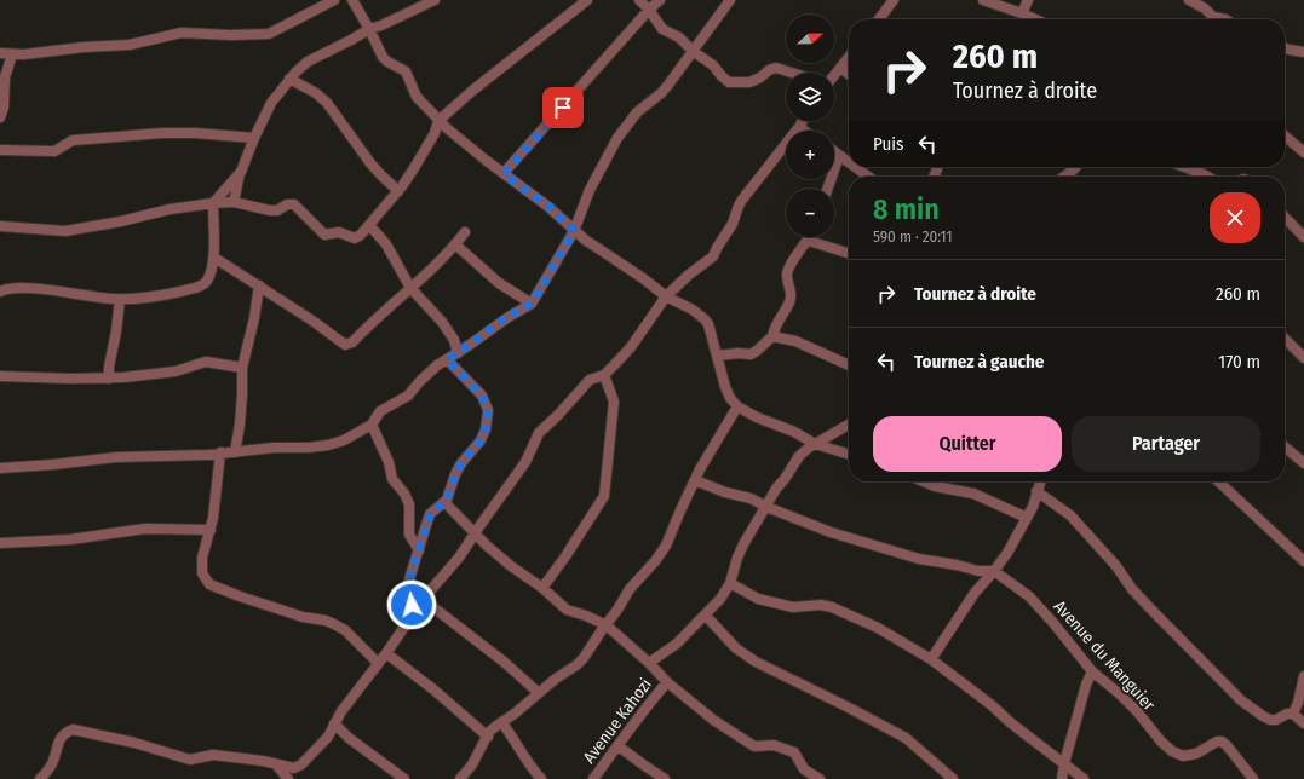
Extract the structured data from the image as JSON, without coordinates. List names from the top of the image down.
{
  "streets": {
    "street": ["Avenue du Manguier", "Avenue Kahozi"]
  },
  "north": "right",
  "page": {
    "map_buttons": ["+", "−"],
    "turn": ["260 m", "Tournez à droite"],
    "then": "Puis",
    "heading": ["8 min", "590 m · 20:11"],
    "list": [
      {
        "name": "Tournez à droite",
        "value": "260 m"
      },
      {
        "name": "Tournez à gauche",
        "value": "170 m"
      }
    ],
    "buttons": ["Quitter", "Partager"]
  }
}
